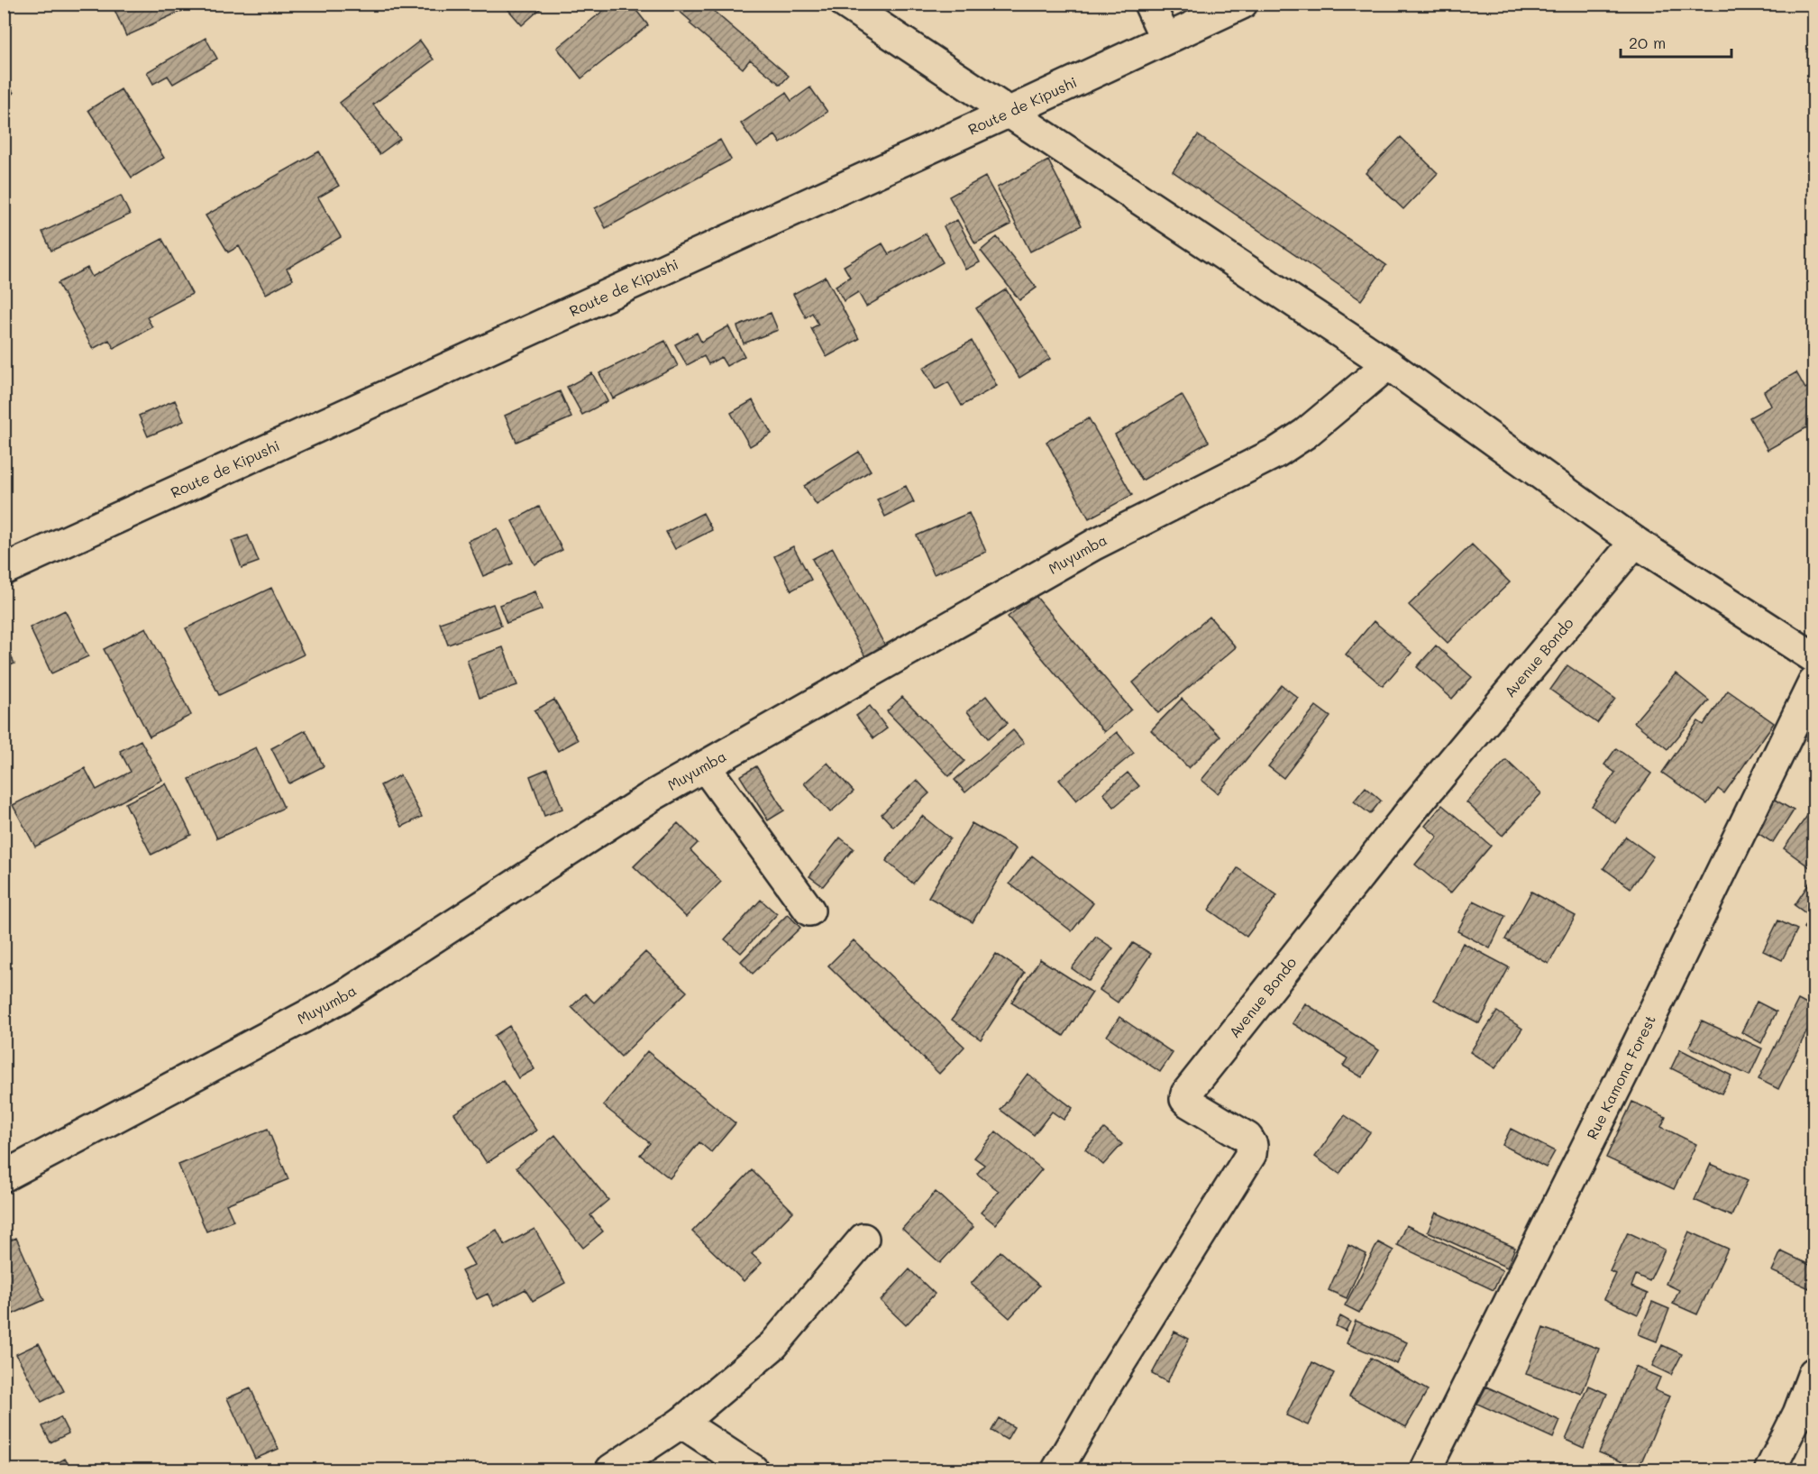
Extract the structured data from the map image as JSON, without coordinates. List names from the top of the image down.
{
  "streets": {
    "street": [
      "Route de Kipushi",
      "Muyumba",
      "Avenue Bondo",
      "Rue Kamona Forest"
    ]
  },
  "scale_bar": "20 m"
}
